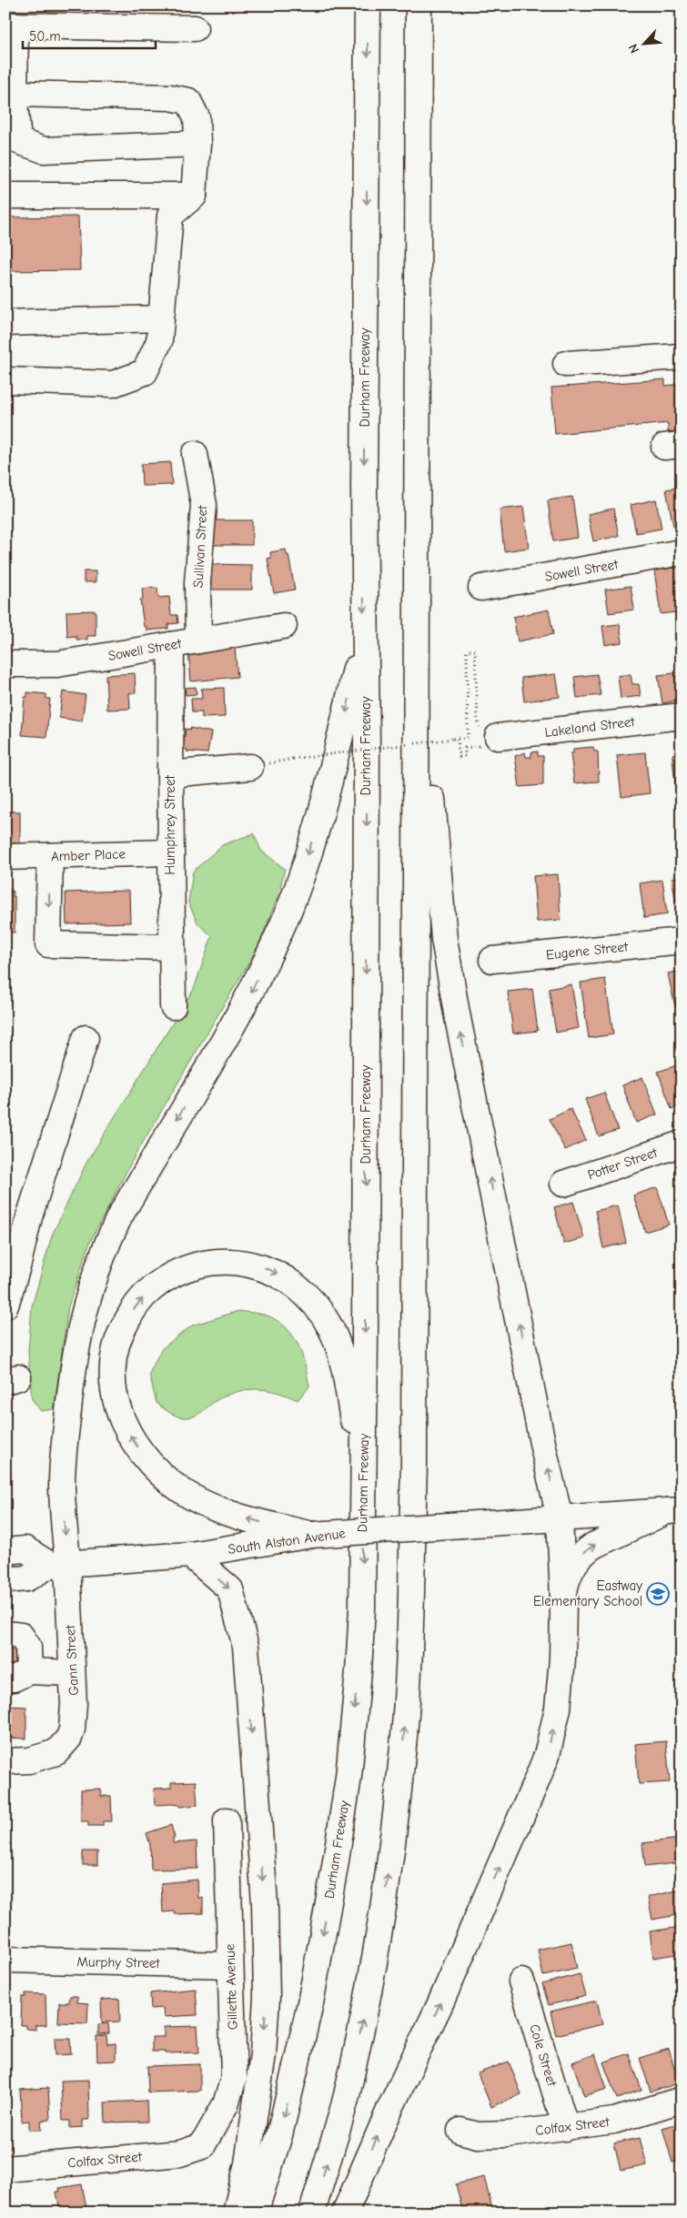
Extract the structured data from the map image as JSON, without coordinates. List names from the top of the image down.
{
  "streets": {
    "main road": [
      "Durham Freeway",
      "Sullivan Street",
      "Sowell Street",
      "Lakeland Street",
      "Humphrey Street",
      "Amber Place",
      "Eugene Street",
      "Potter Street",
      "South Alston Avenue",
      "Gann Street",
      "Murphy Street",
      "Gillette Avenue",
      "Cole Street",
      "Colfax Street"
    ]
  },
  "crossings": [
    ["Durham Freeway", "Gann Street"],
    ["Sullivan Street", "Sowell Street"],
    ["Sowell Street", "Humphrey Street"],
    ["Humphrey Street", "Amber Place"],
    ["South Alston Avenue", "Gann Street"],
    ["Murphy Street", "Gillette Avenue"],
    ["Gillette Avenue", "Colfax Street"],
    ["Cole Street", "Colfax Street"]
  ],
  "places": {
    "school or university": ["Eastway Elementary School"]
  },
  "scale_bar": "50 m",
  "north": "bottom left"
}
